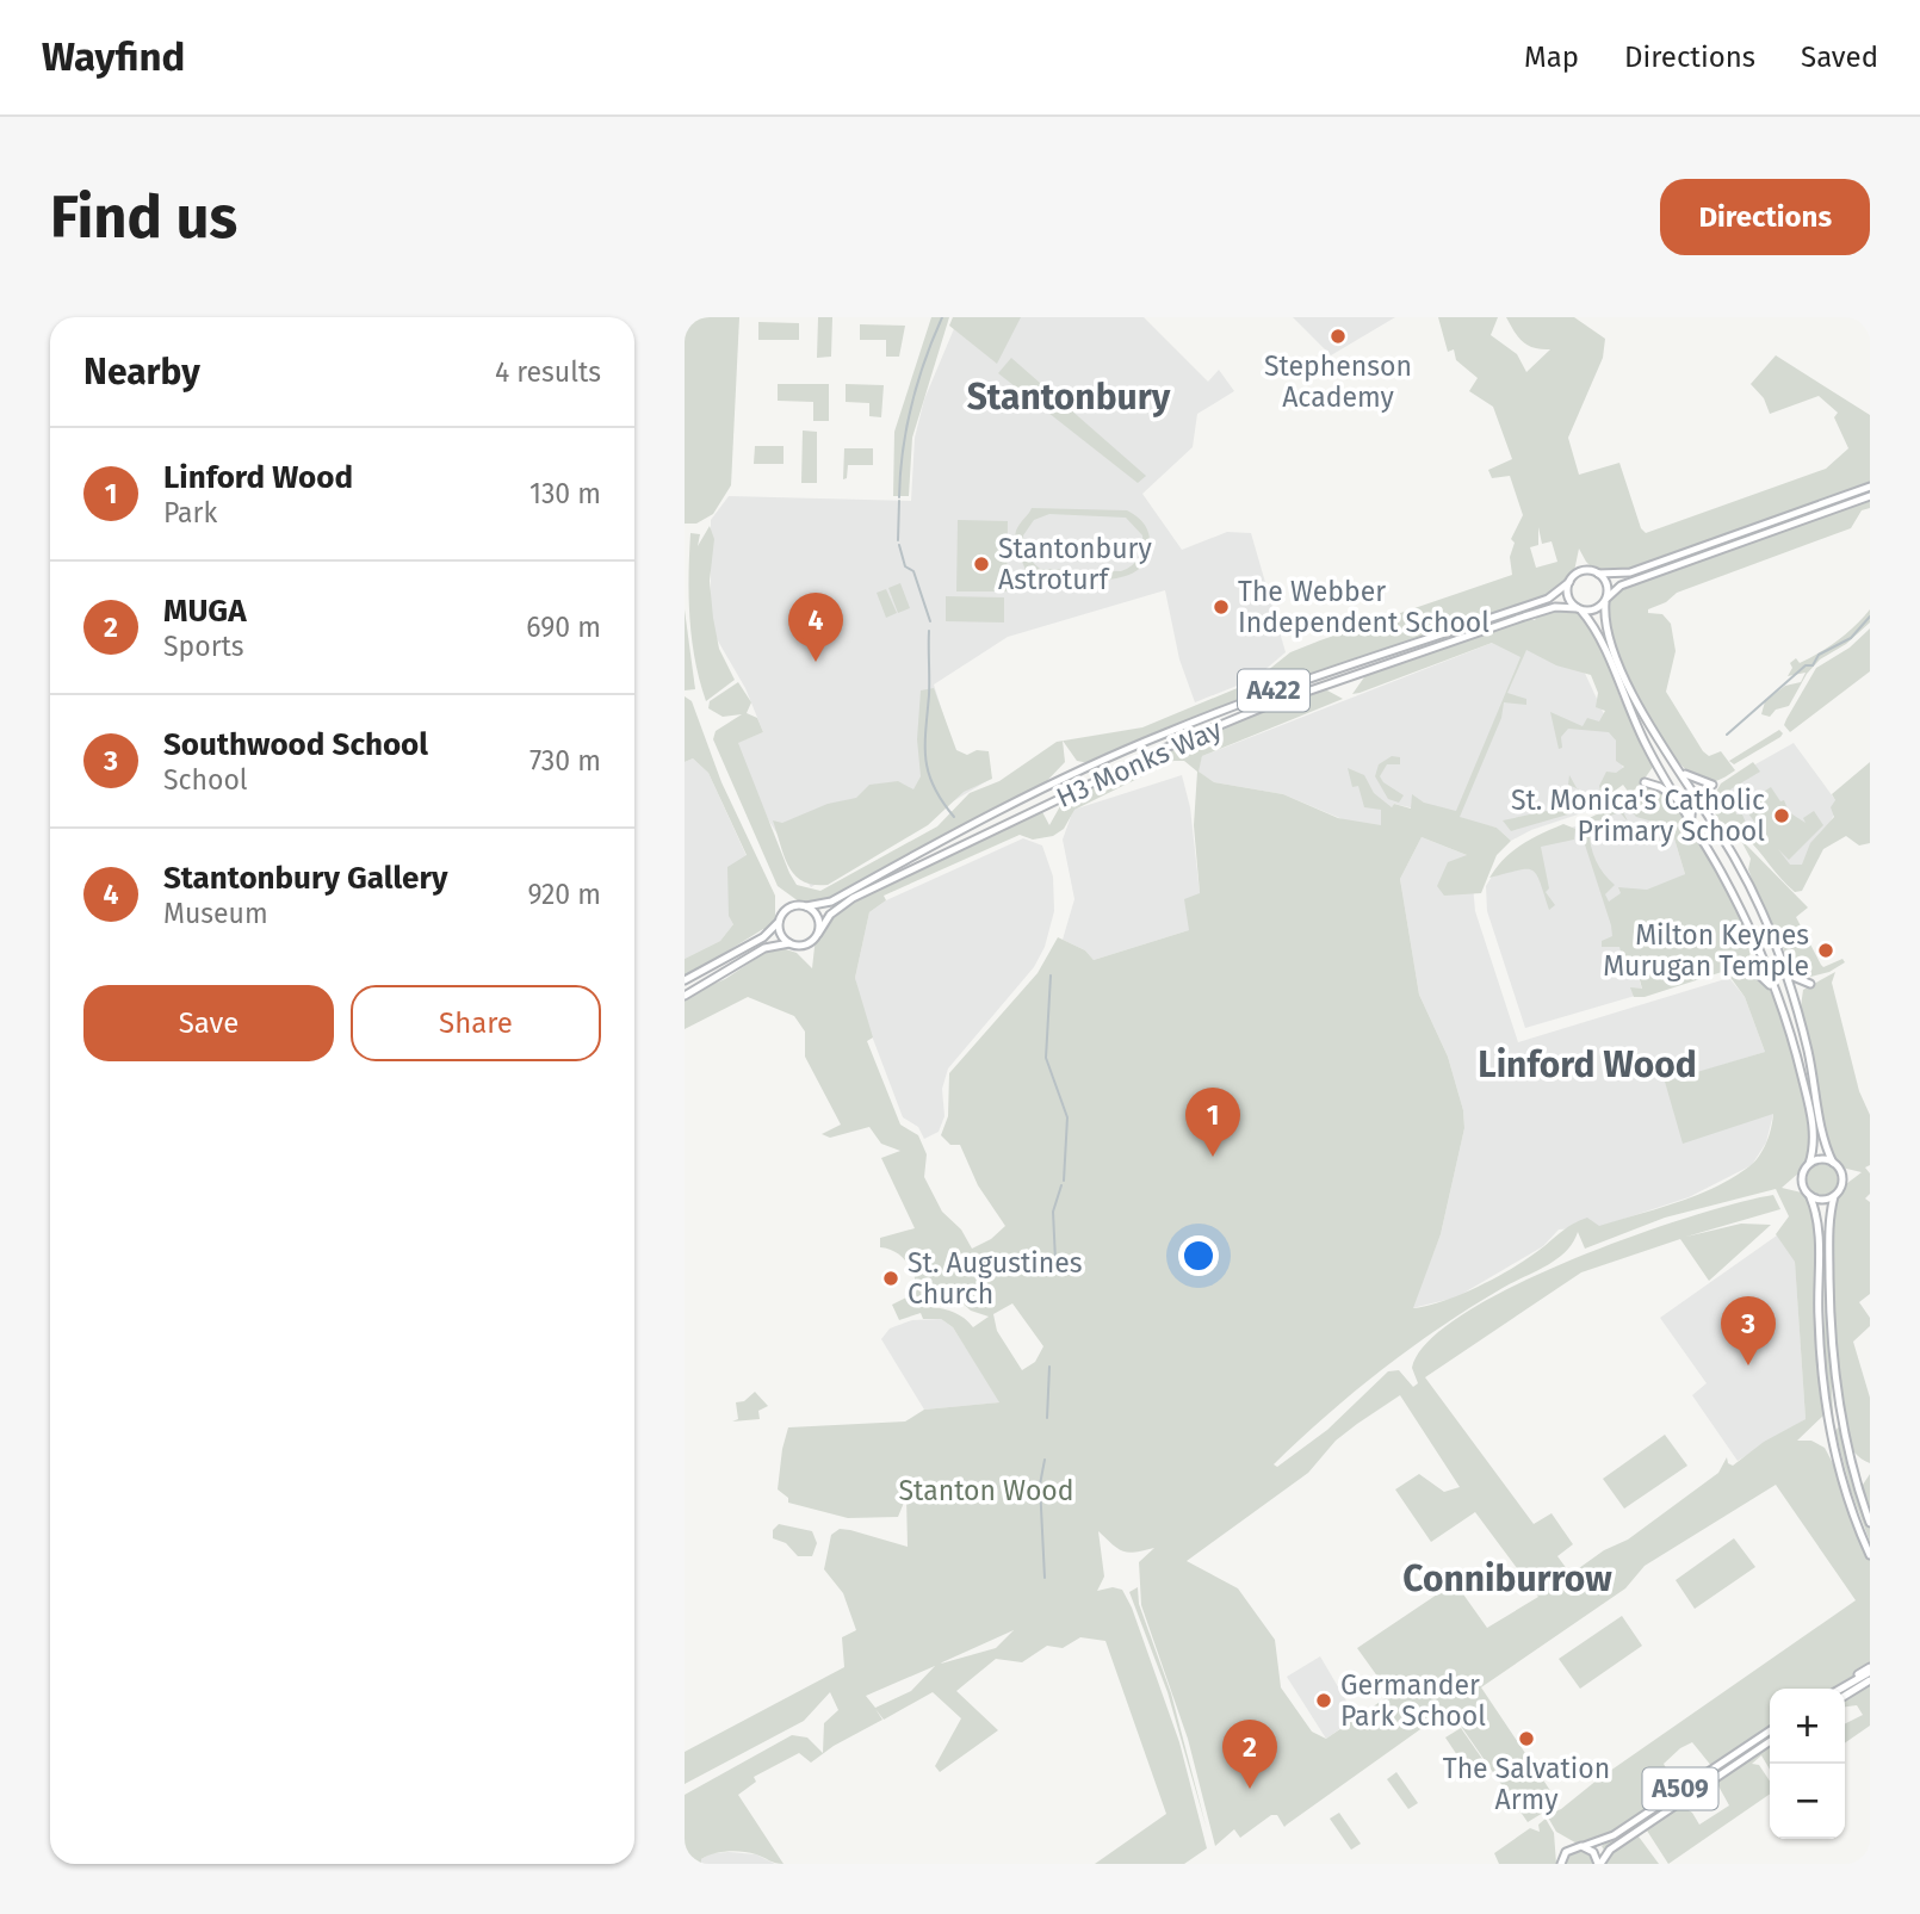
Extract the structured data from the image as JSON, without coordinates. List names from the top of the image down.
{
  "streets": {
    "main road": ["A422", "H3 Monks Way", "A509"]
  },
  "crossings": [
    ["A422", "H3 Monks Way"]
  ],
  "districts": ["Stantonbury", "Linford Wood", "Conniburrow"],
  "parks": ["Stanton Wood"],
  "places": [
    "Stephenson Academy",
    "Stantonbury Astroturf",
    "The Webber Independent School",
    "St. Monica's Catholic Primary School",
    "Milton Keynes Murugan Temple",
    "St. Augustines Church",
    "Germander Park School",
    "The Salvation Army"
  ],
  "page": {
    "header": "Wayfind",
    "nav": ["Map", "Directions", "Saved"],
    "buttons": [
      "Directions",
      ["Save", "Share"]
    ],
    "title": "Find us",
    "heading": ["Nearby", "4 results"],
    "list": [
      {
        "mark": "1",
        "name": "Linford Wood",
        "note": "Park",
        "value": "130 m"
      },
      {
        "mark": "2",
        "name": "MUGA",
        "note": "Sports",
        "value": "690 m"
      },
      {
        "mark": "3",
        "name": "Southwood School",
        "note": "School",
        "value": "730 m"
      },
      {
        "mark": "4",
        "name": "Stantonbury Gallery",
        "note": "Museum",
        "value": "920 m"
      }
    ],
    "pins": [
      "4",
      "1",
      "3",
      "2"
    ],
    "map_buttons": ["+", "−"]
  }
}
